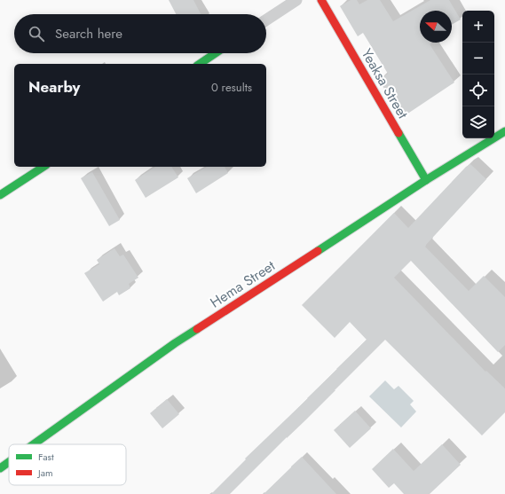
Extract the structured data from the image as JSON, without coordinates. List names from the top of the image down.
{
  "streets": {
    "street": ["Yeaksa Street", "Hema Street"]
  },
  "crossings": [
    ["Yeaksa Street", "Hema Street"]
  ],
  "legend": ["Fast", "Jam"],
  "north": "left",
  "page": {
    "map_buttons": ["+", "−"],
    "search": "Search here",
    "heading": ["Nearby", "0 results"]
  }
}
